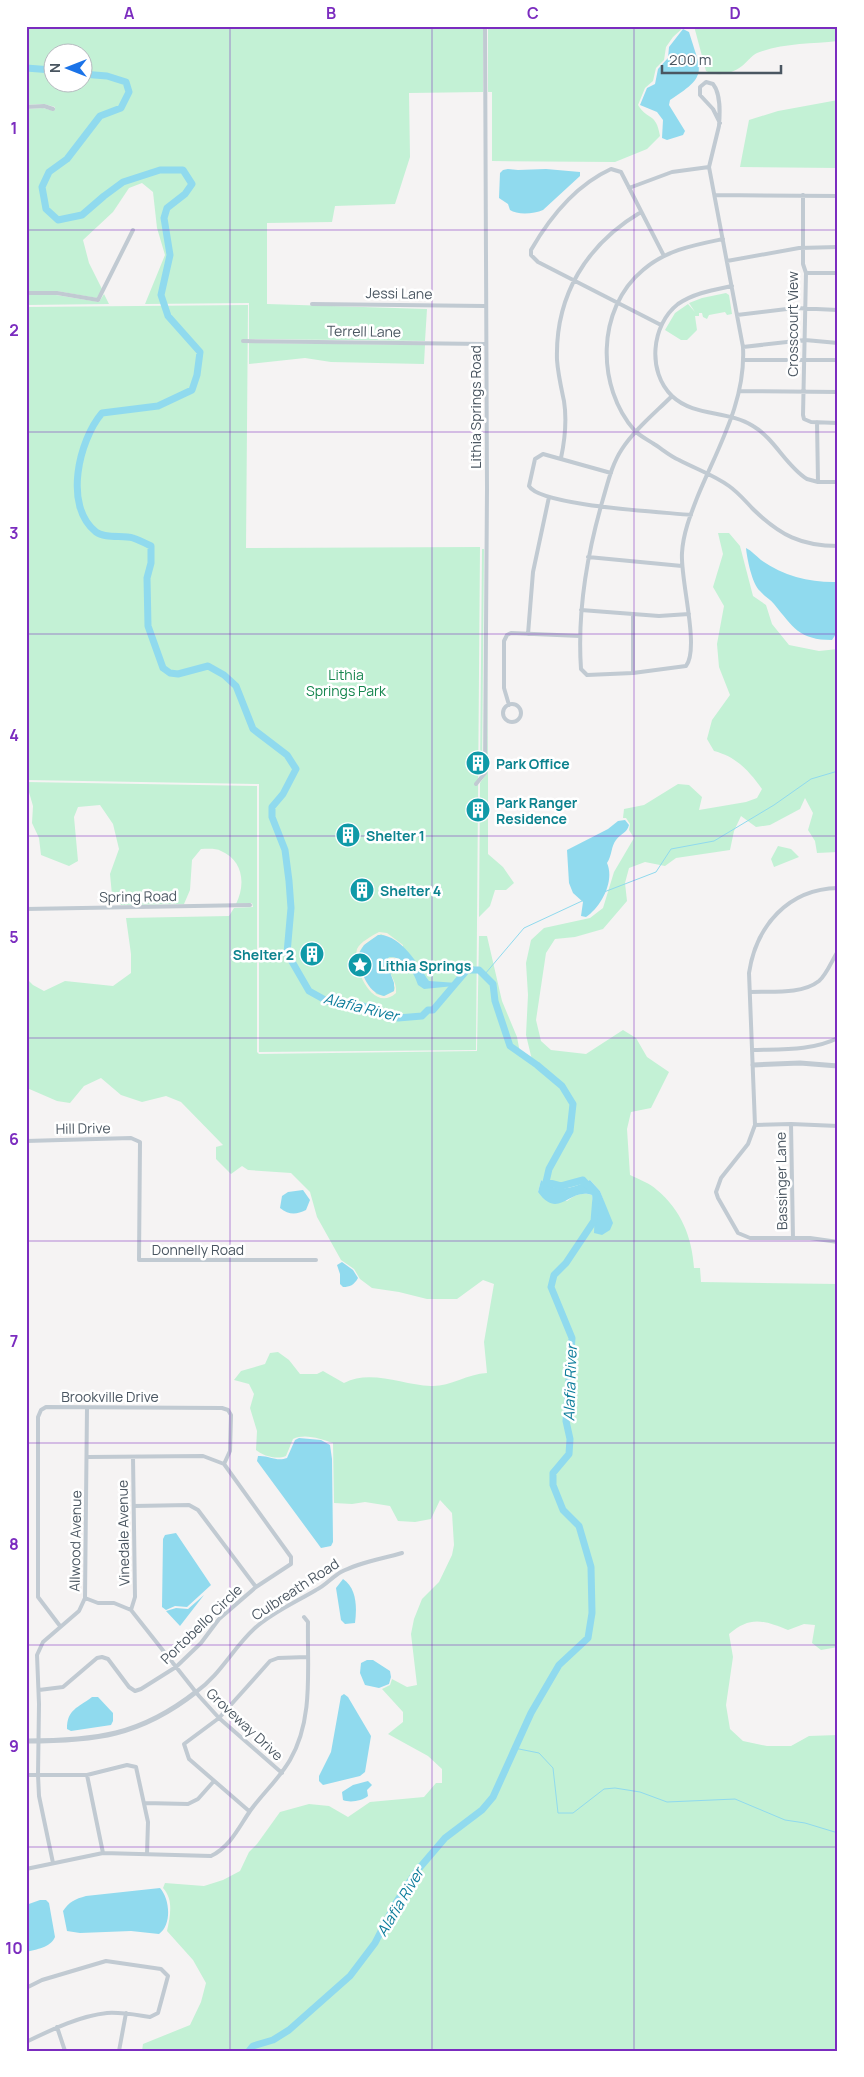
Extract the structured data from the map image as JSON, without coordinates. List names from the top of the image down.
{
  "streets": {
    "street": [
      "Jessi Lane",
      "Crosscourt View",
      "Terrell Lane",
      "Lithia Springs Road",
      "Spring Road",
      "Hill Drive",
      "Bassinger Lane",
      "Donnelly Road",
      "Brookville Drive",
      "Vinedale Avenue",
      "Allwood Avenue",
      "Culbreath Road",
      "Portobello Circle",
      "Groveway Drive"
    ]
  },
  "crossings": [
    ["Jessi Lane", "Lithia Springs Road"],
    ["Terrell Lane", "Lithia Springs Road"],
    ["Hill Drive", "Donnelly Road"],
    ["Brookville Drive", "Allwood Avenue"],
    ["Brookville Drive", "Portobello Circle"],
    ["Vinedale Avenue", "Groveway Drive"],
    ["Allwood Avenue", "Culbreath Road"],
    ["Allwood Avenue", "Portobello Circle"],
    ["Culbreath Road", "Groveway Drive"],
    ["Portobello Circle", "Groveway Drive"]
  ],
  "water": ["Alafia River"],
  "parks": ["Lithia Springs Park"],
  "places": {
    "building": [
      "Park Office",
      "Park Ranger Residence",
      "Shelter 1",
      "Shelter 4",
      "Shelter 2"
    ],
    "place": ["Lithia Springs"]
  },
  "scale_bar": "200 m",
  "north": "left",
  "grid": {
    "columns": [
      "A",
      "B",
      "C",
      "D"
    ],
    "rows": [
      "1",
      "2",
      "3",
      "4",
      "5",
      "6",
      "7",
      "8",
      "9",
      "10"
    ]
  }
}
